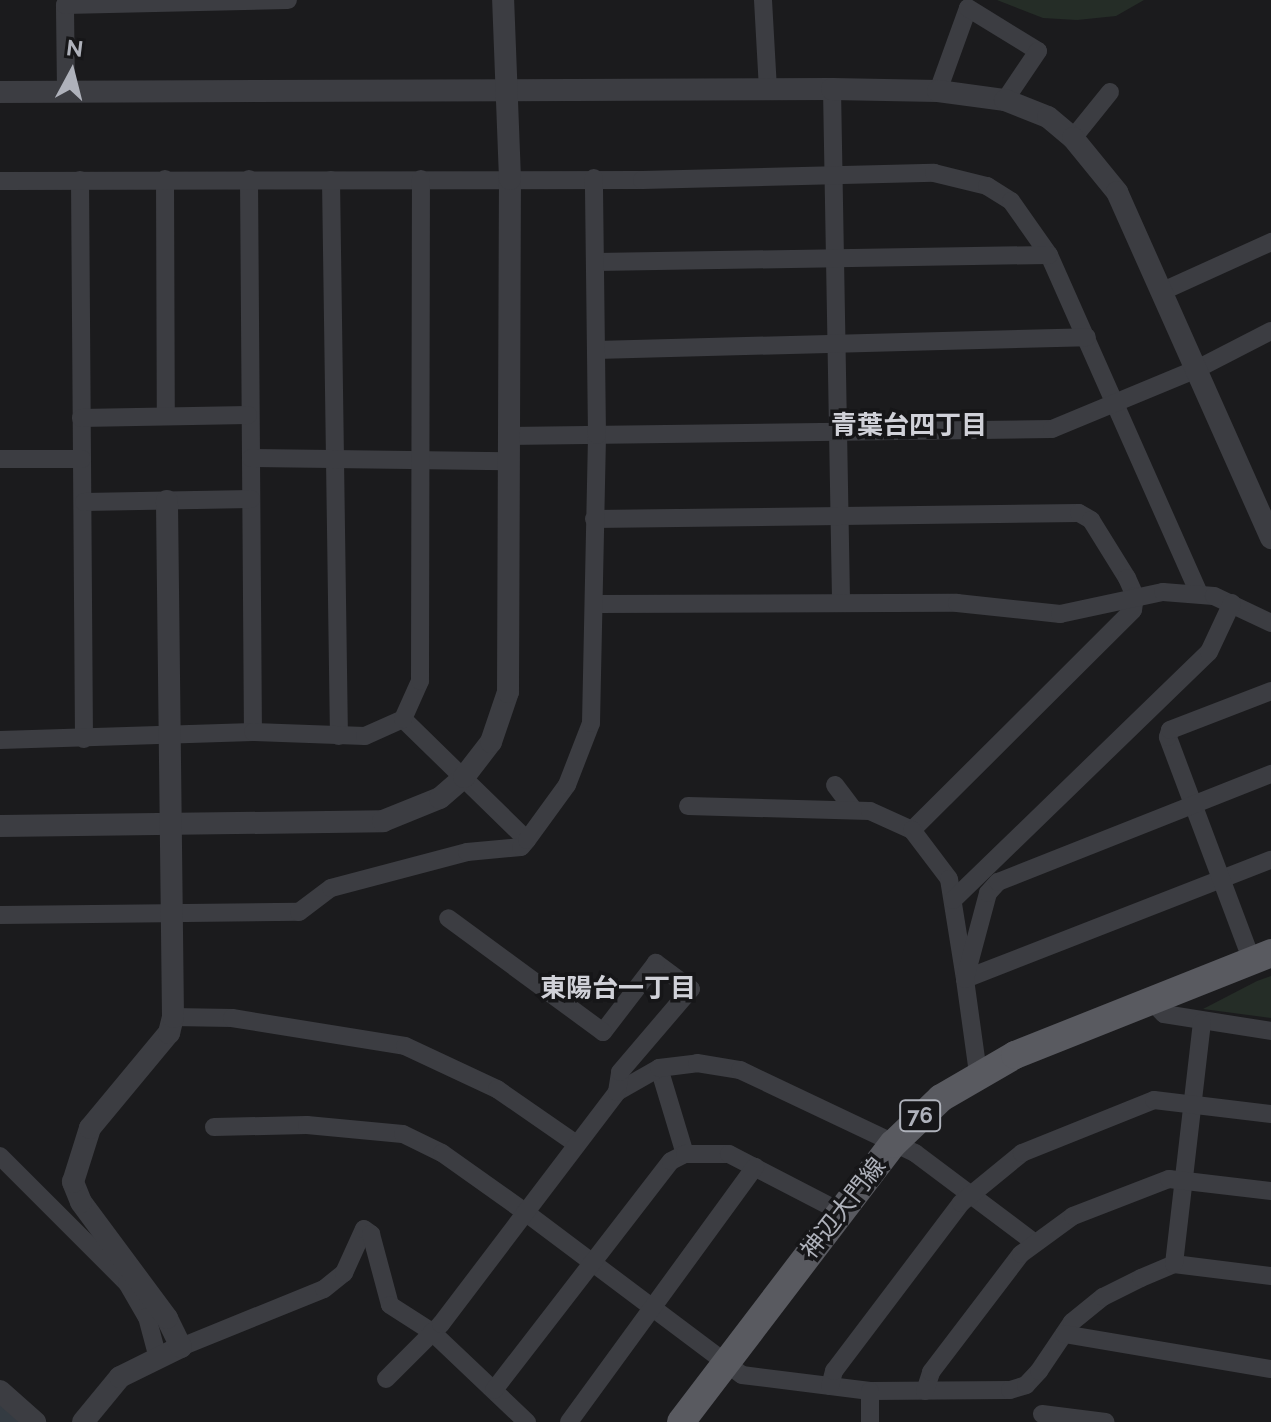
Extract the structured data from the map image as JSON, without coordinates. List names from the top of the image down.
{
  "streets": {
    "main road": ["76", "神辺大門線"]
  },
  "districts": ["青葉台四丁目", "東陽台一丁目"],
  "north": "top"
}
